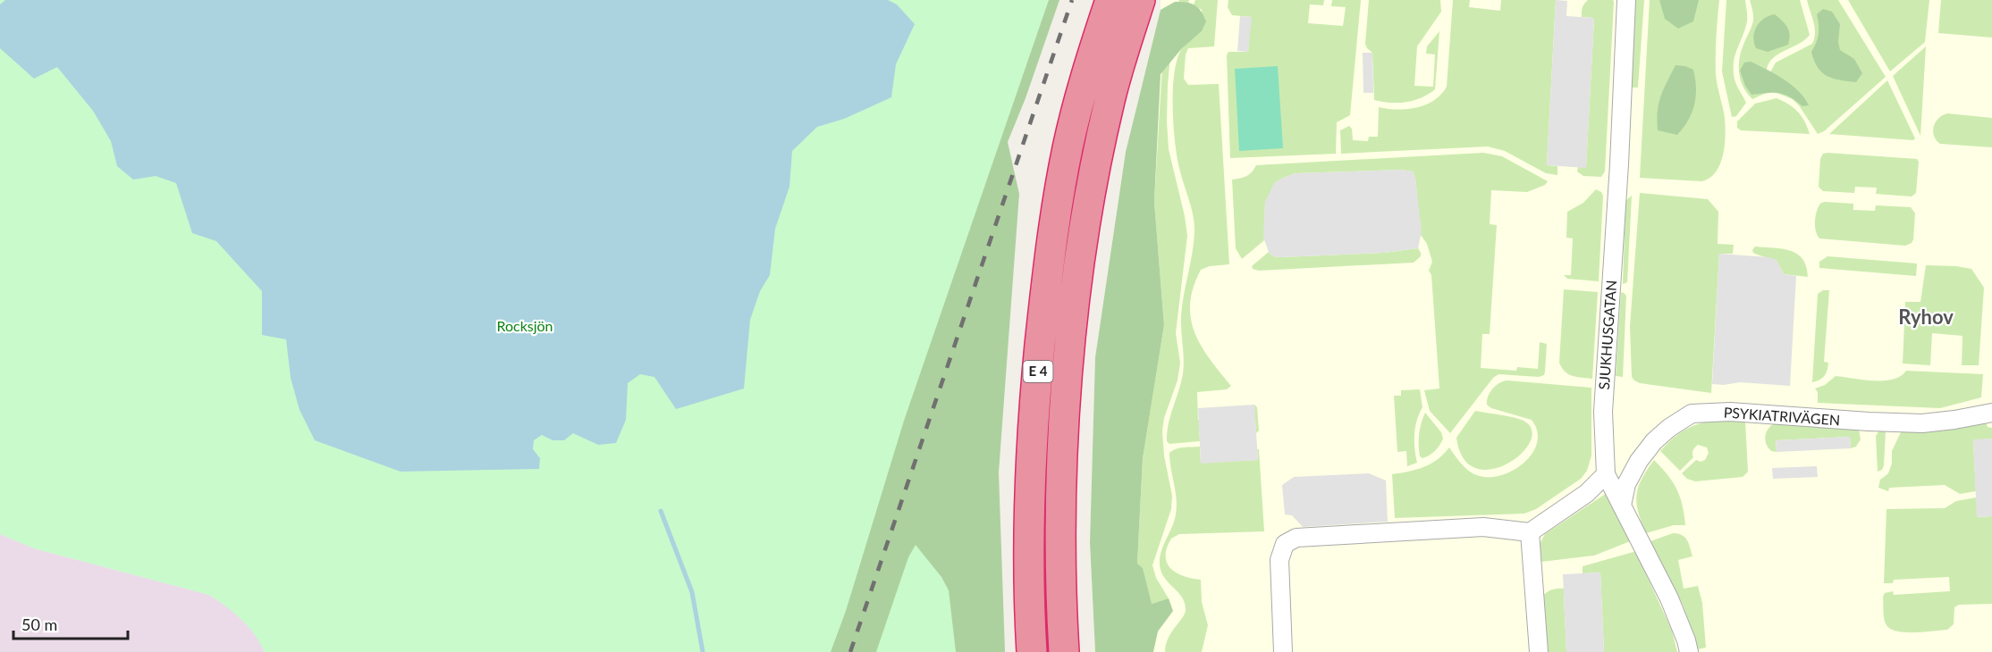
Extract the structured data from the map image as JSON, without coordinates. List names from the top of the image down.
{
  "streets": {
    "highway": ["E 4"],
    "street": ["SJUKHUSGATAN", "PSYKIATRIVÄGEN"]
  },
  "crossings": [
    ["SJUKHUSGATAN", "PSYKIATRIVÄGEN"]
  ],
  "districts": ["Ryhov"],
  "parks": ["Rocksjön"],
  "scale_bar": "50 m"
}
